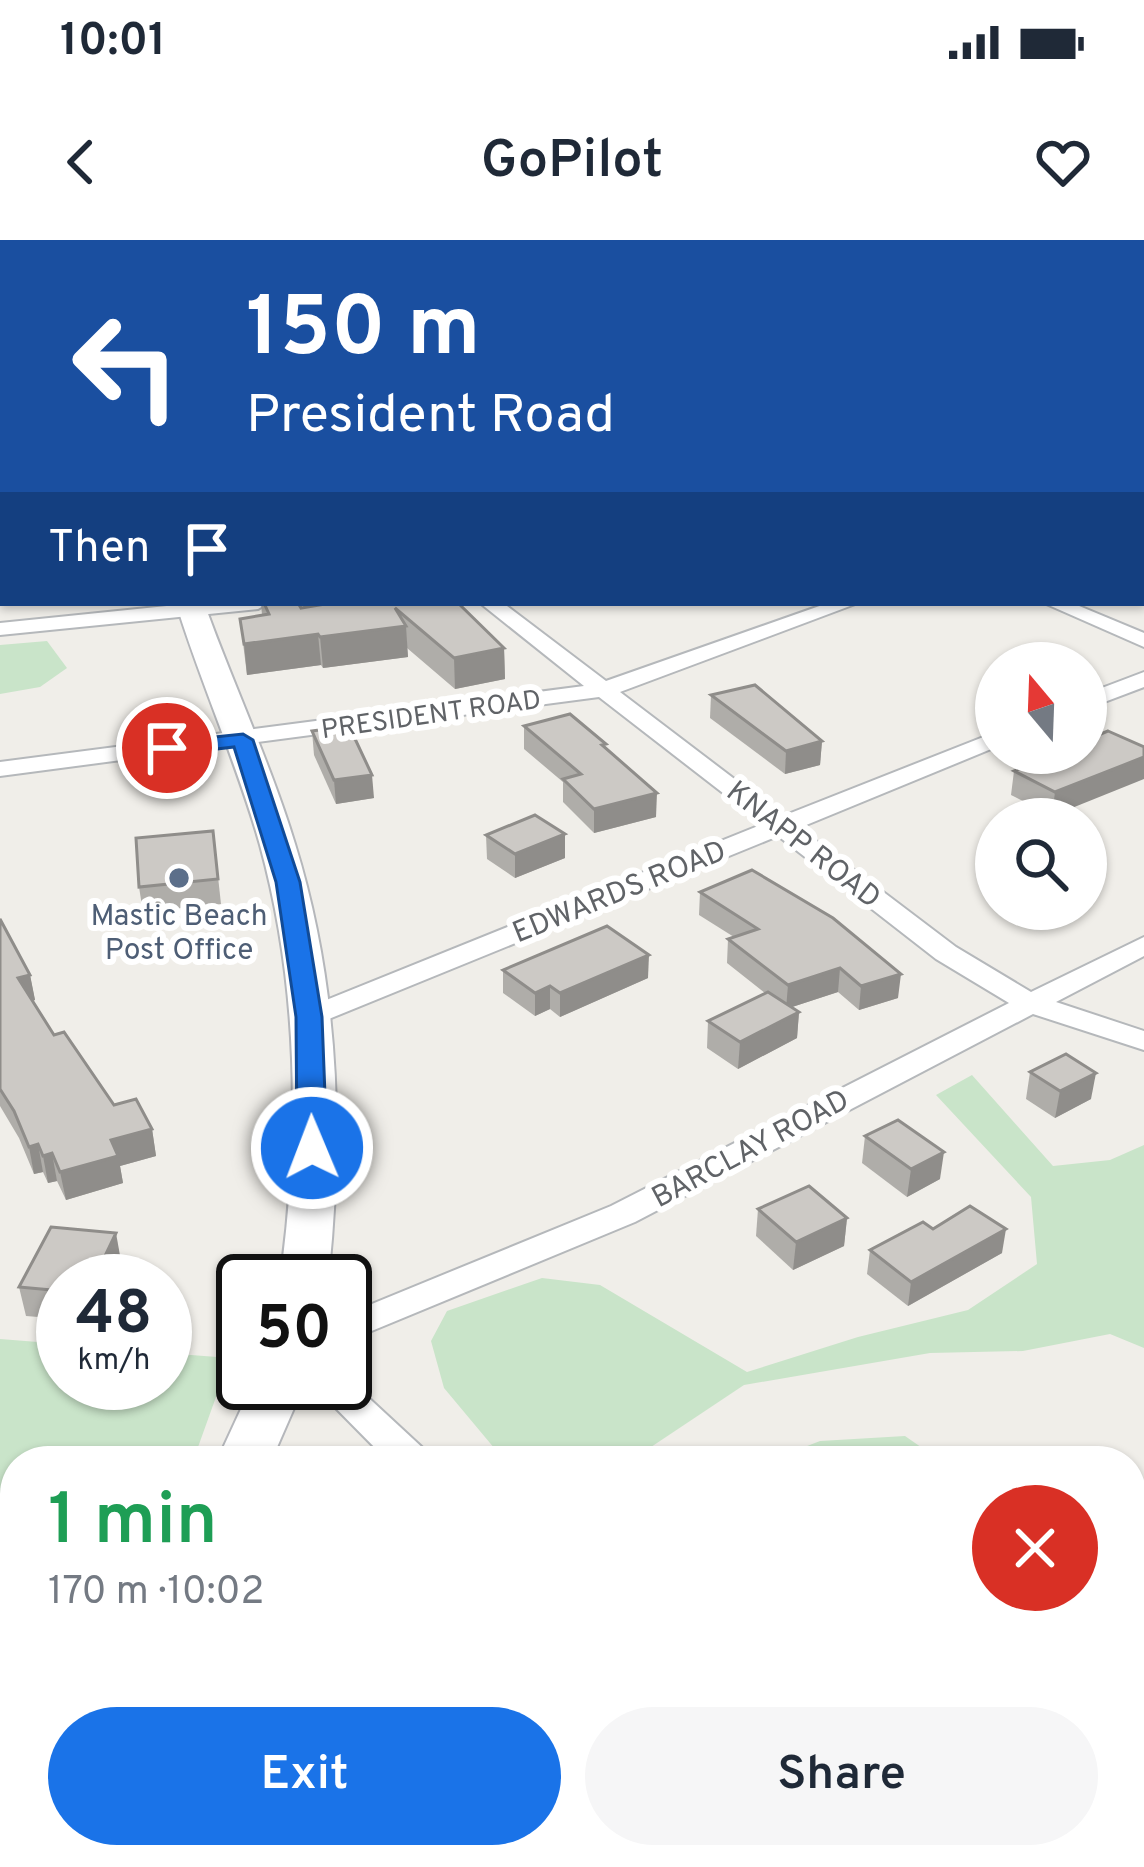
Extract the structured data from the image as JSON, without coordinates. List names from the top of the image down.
{
  "streets": {
    "street": [
      "PRESIDENT ROAD",
      "KNAPP ROAD",
      "EDWARDS ROAD",
      "BARCLAY ROAD"
    ]
  },
  "crossings": [
    ["PRESIDENT ROAD", "KNAPP ROAD"],
    ["KNAPP ROAD", "EDWARDS ROAD"],
    ["KNAPP ROAD", "BARCLAY ROAD"]
  ],
  "places": ["Mastic Beach Post Office"],
  "north": "top",
  "page": {
    "status": "10:01",
    "header": "GoPilot",
    "turn": ["150 m", "President Road"],
    "then": "Then",
    "speed": "48 km/h",
    "limit": "50",
    "heading": ["1 min", "170 m · 10:02"],
    "buttons": ["Exit", "Share"]
  }
}
